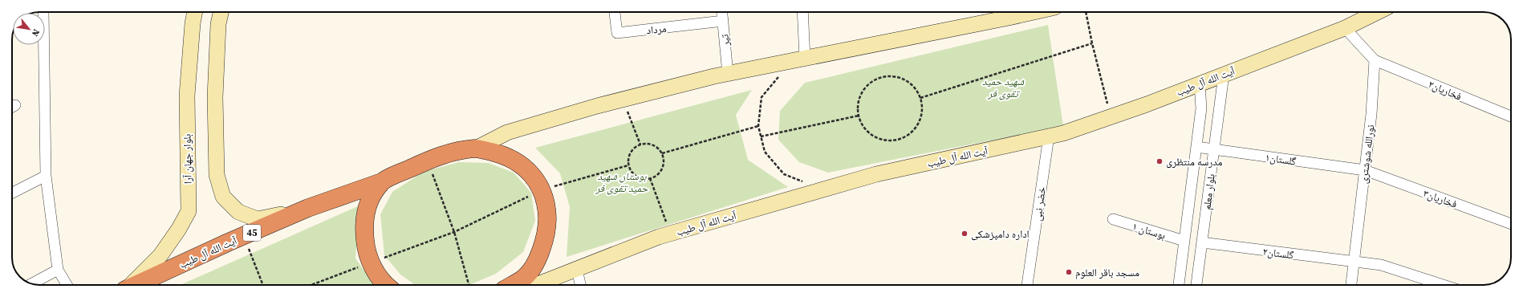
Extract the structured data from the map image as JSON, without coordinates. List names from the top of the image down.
{
  "streets": {
    "highway": ["آیت الله آل طیب", "45"],
    "main road": ["بلوار جهان آرا"],
    "street": [
      "مرداد",
      "تیر",
      "فخاریان۲",
      "نورالله شوشتری",
      "گلستان۱",
      "بلوار معلم",
      "فخاریان۳",
      "خضر نبی",
      "بوستان ۱",
      "گلستان۲"
    ]
  },
  "crossings": [
    ["مرداد", "تیر"],
    ["آیت الله آل طیب", "بلوار معلم"],
    ["آیت الله آل طیب", "خضر نبی"],
    ["فخاریان۲", "نورالله شوشتری"],
    ["نورالله شوشتری", "گلستان۱"],
    ["نورالله شوشتری", "فخاریان۳"],
    ["نورالله شوشتری", "گلستان۲"],
    ["گلستان۱", "بلوار معلم"],
    ["گلستان۱", "فخاریان۳"],
    ["بلوار معلم", "بوستان ۱"],
    ["بلوار معلم", "گلستان۲"]
  ],
  "parks": ["شهید حمید تقوی فر", "بوستان شهید حمید تقوی فر"],
  "places": ["مدرسه منتظری", "اداره دامپزشکی", "مسجد باقر العلوم"],
  "north": "bottom right"
}
